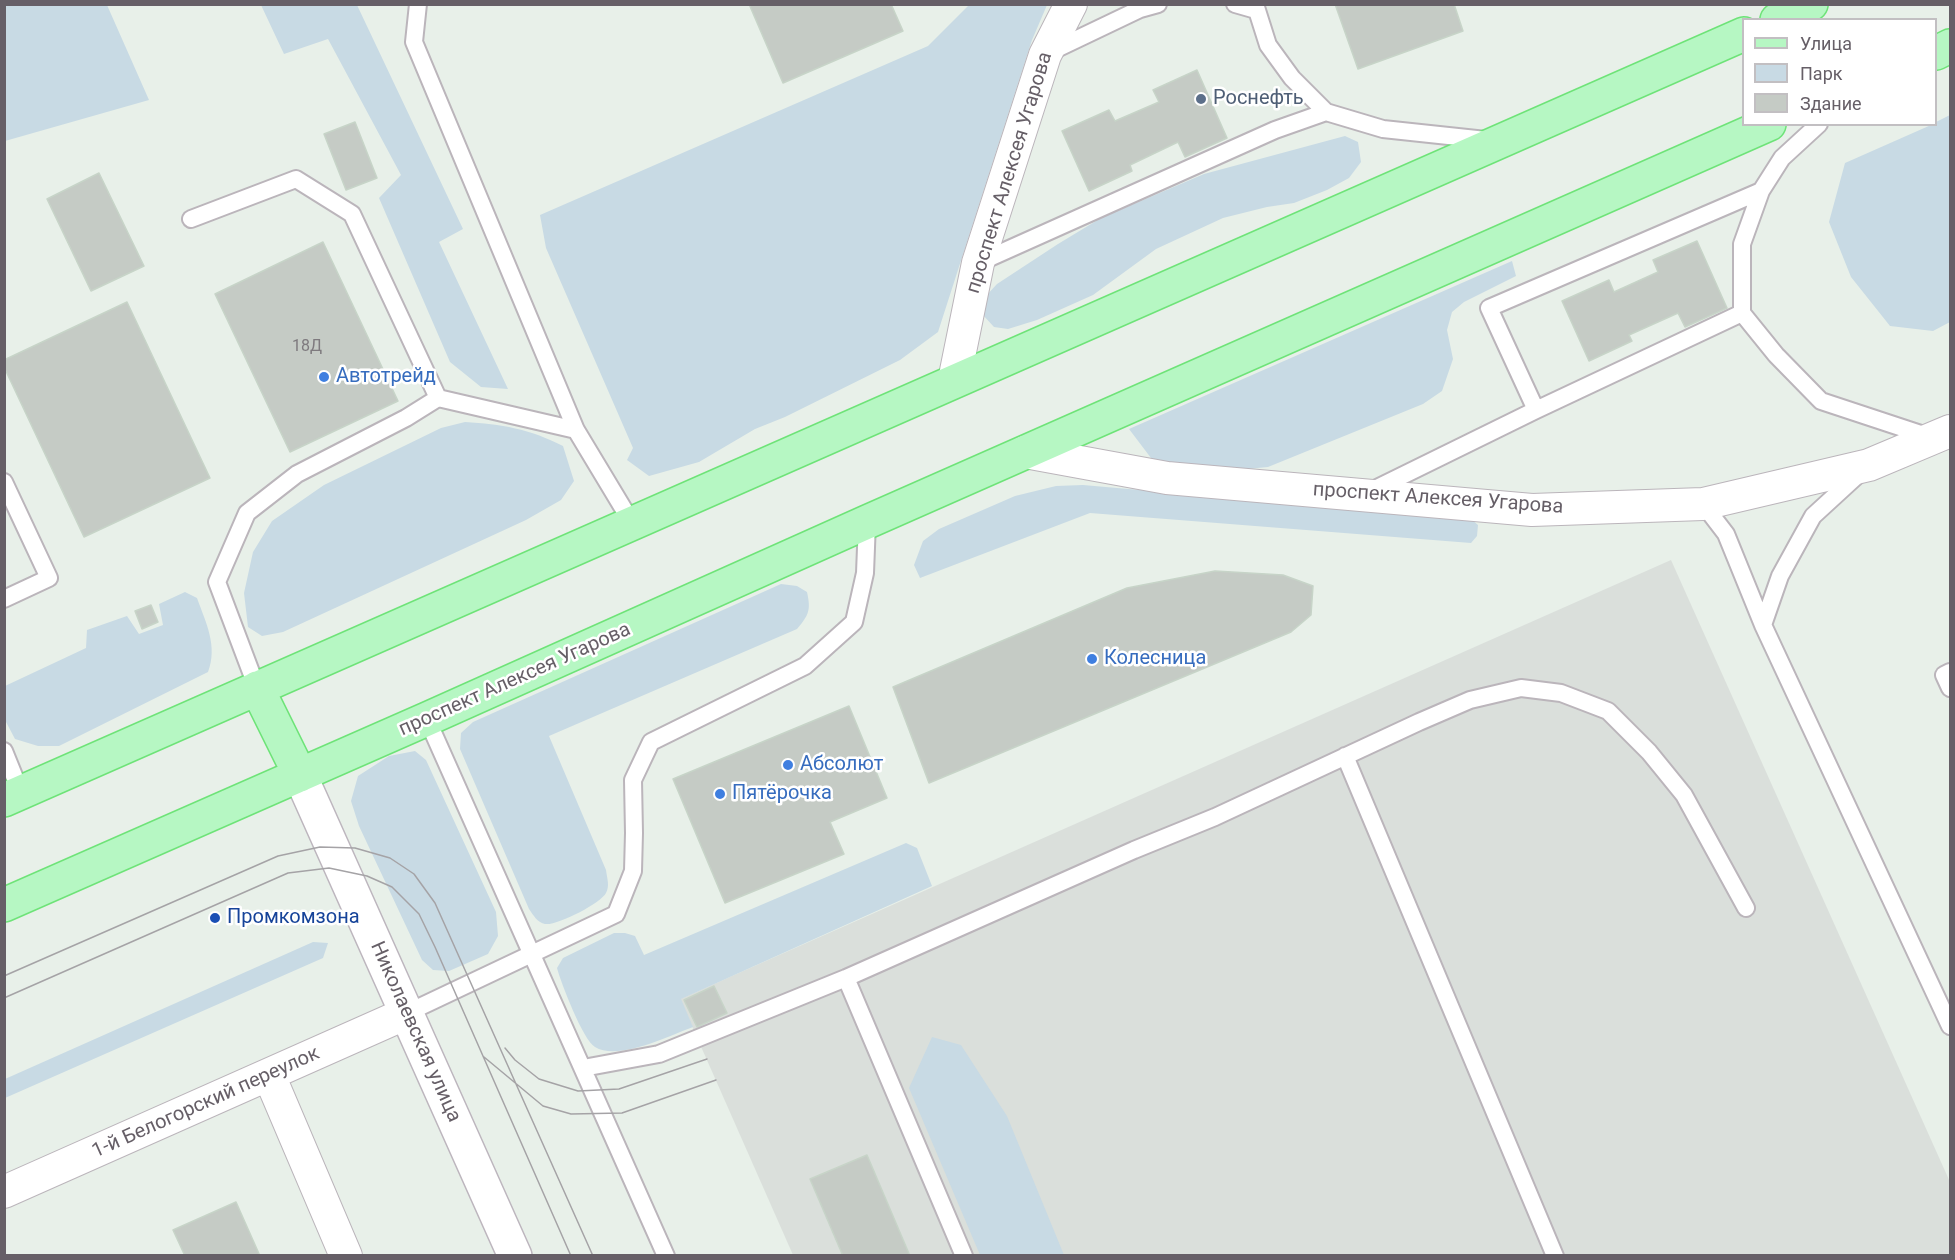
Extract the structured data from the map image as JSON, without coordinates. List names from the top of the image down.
{
  "streets": {
    "main road": ["проспект Алексея Угарова", "Николаевская улица"],
    "street": ["1-й Белогорский переулок"]
  },
  "crossings": [
    ["проспект Алексея Угарова", "Николаевская улица"],
    ["Николаевская улица", "1-й Белогорский переулок"]
  ],
  "places": [
    "Роснефть",
    "Автотрейд",
    "Колесница",
    "Абсолют",
    "Пятёрочка",
    "Промкомзона"
  ],
  "house_numbers": ["18Д"],
  "legend": ["Улица", "Парк", "Здание"]
}
